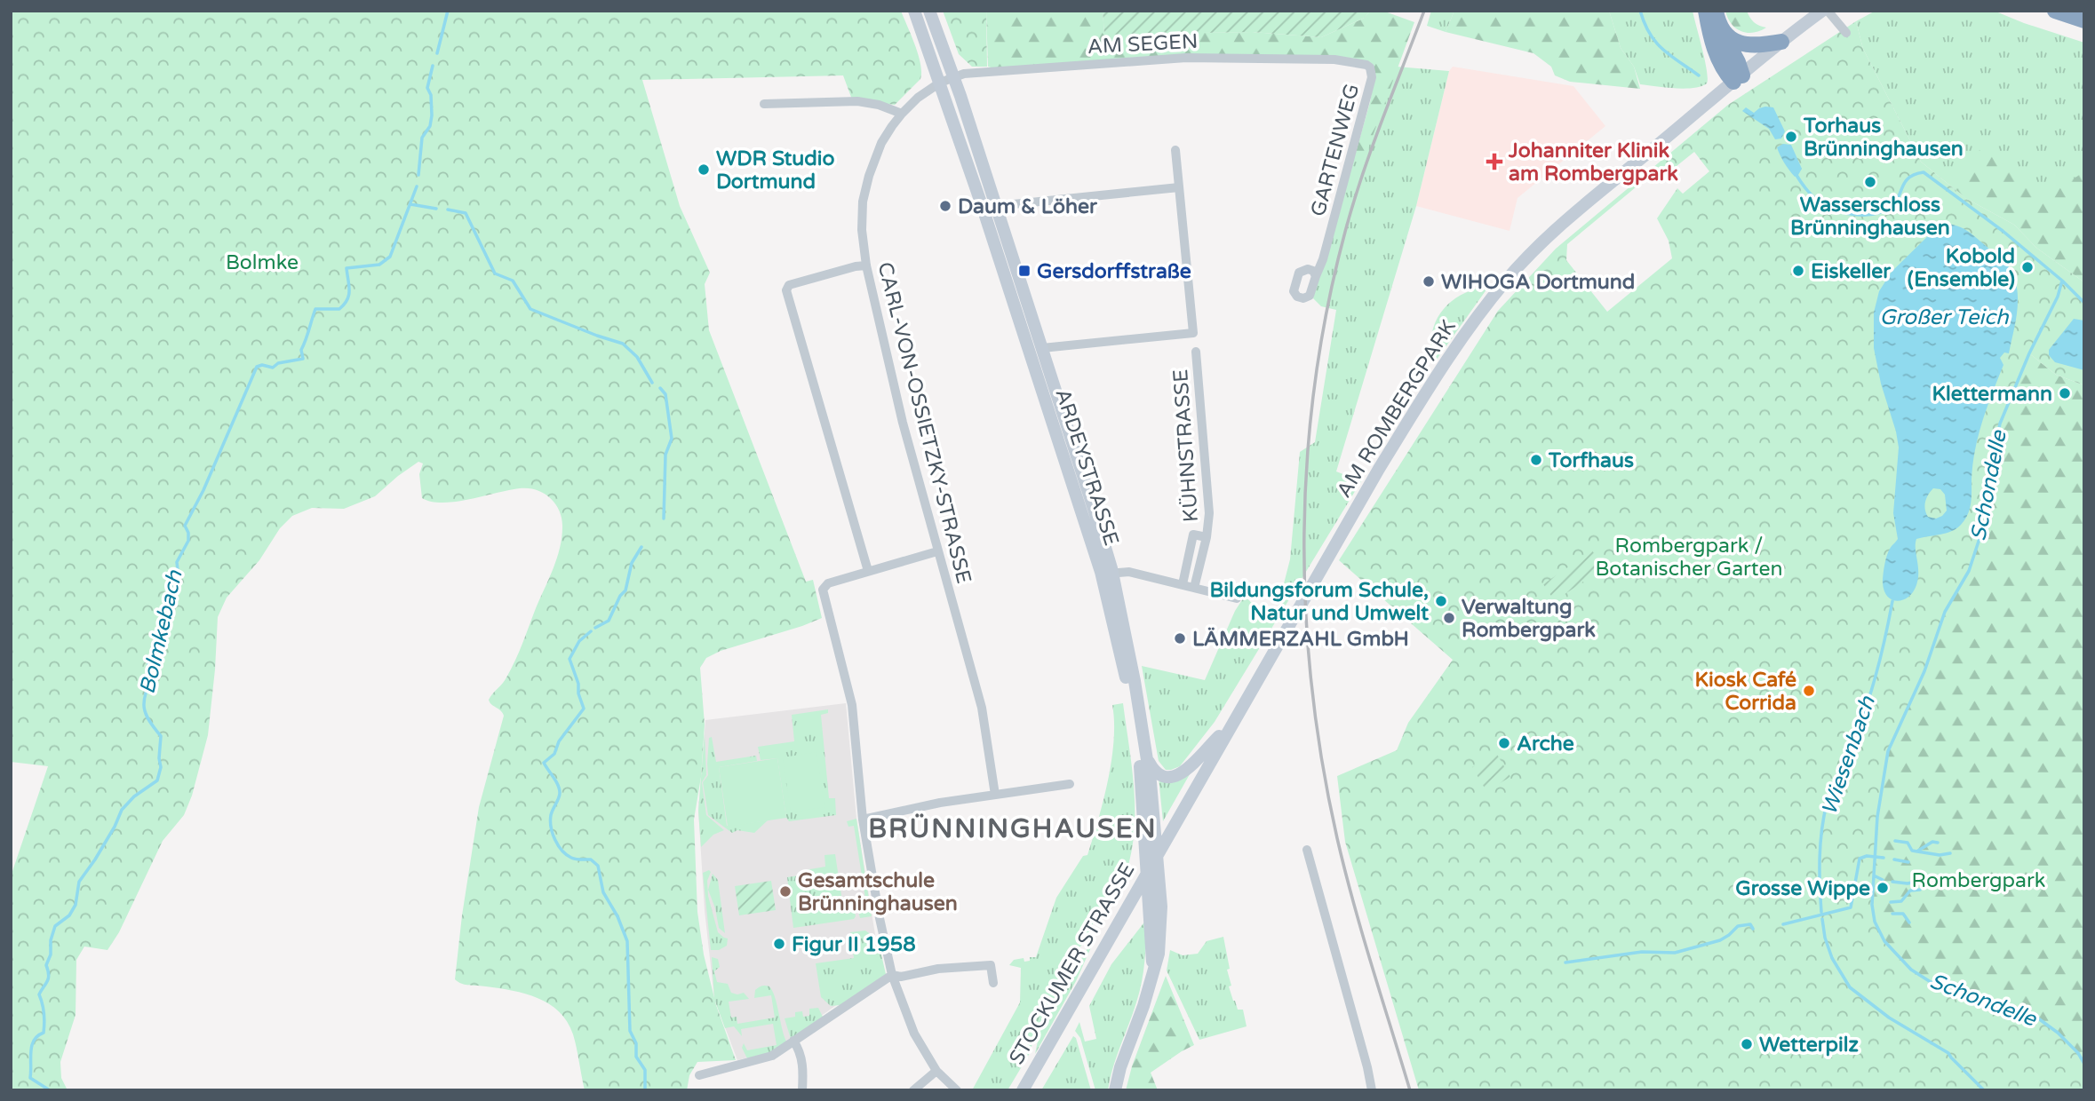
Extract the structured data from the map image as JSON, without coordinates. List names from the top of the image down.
{
  "streets": {
    "main road": ["AM ROMBERGPARK", "ARDEYSTRASSE", "STOCKUMER STRASSE"],
    "street": [
      "AM SEGEN",
      "GARTENWEG",
      "CARL-VON-OSSIETZKY-STRASSE",
      "KÜHNSTRASSE"
    ]
  },
  "crossings": [
    ["AM SEGEN", "GARTENWEG"],
    ["AM SEGEN", "ARDEYSTRASSE"],
    ["AM ROMBERGPARK", "ARDEYSTRASSE"],
    ["AM ROMBERGPARK", "STOCKUMER STRASSE"],
    ["CARL-VON-OSSIETZKY-STRASSE", "ARDEYSTRASSE"],
    ["ARDEYSTRASSE", "STOCKUMER STRASSE"]
  ],
  "districts": ["BRÜNNINGHAUSEN"],
  "water": [
    "Großer Teich",
    "Schondelle",
    "Bolmkebach",
    "Wiesenbach"
  ],
  "parks": ["Bolmke", "Rombergpark / Botanischer Garten", "Rombergpark"],
  "places": {
    "other": [
      "Torhaus Brünninghausen",
      "WDR Studio Dortmund",
      "Wasserschloss Brünninghausen",
      "Daum & Löher",
      "Kobold (Ensemble)",
      "Eiskeller",
      "WIHOGA Dortmund",
      "Klettermann",
      "Torfhaus",
      "Bildungsforum Schule, Natur und Umwelt",
      "Verwaltung Rombergpark",
      "LÄMMERZAHL GmbH",
      "Kiosk Café Corrida",
      "Arche",
      "Grosse Wippe",
      "Gesamtschule Brünninghausen",
      "Figur II 1958",
      "Wetterpilz"
    ],
    "health": ["Johanniter Klinik am Rombergpark"],
    "transit": ["Gersdorffstraße"]
  }
}
